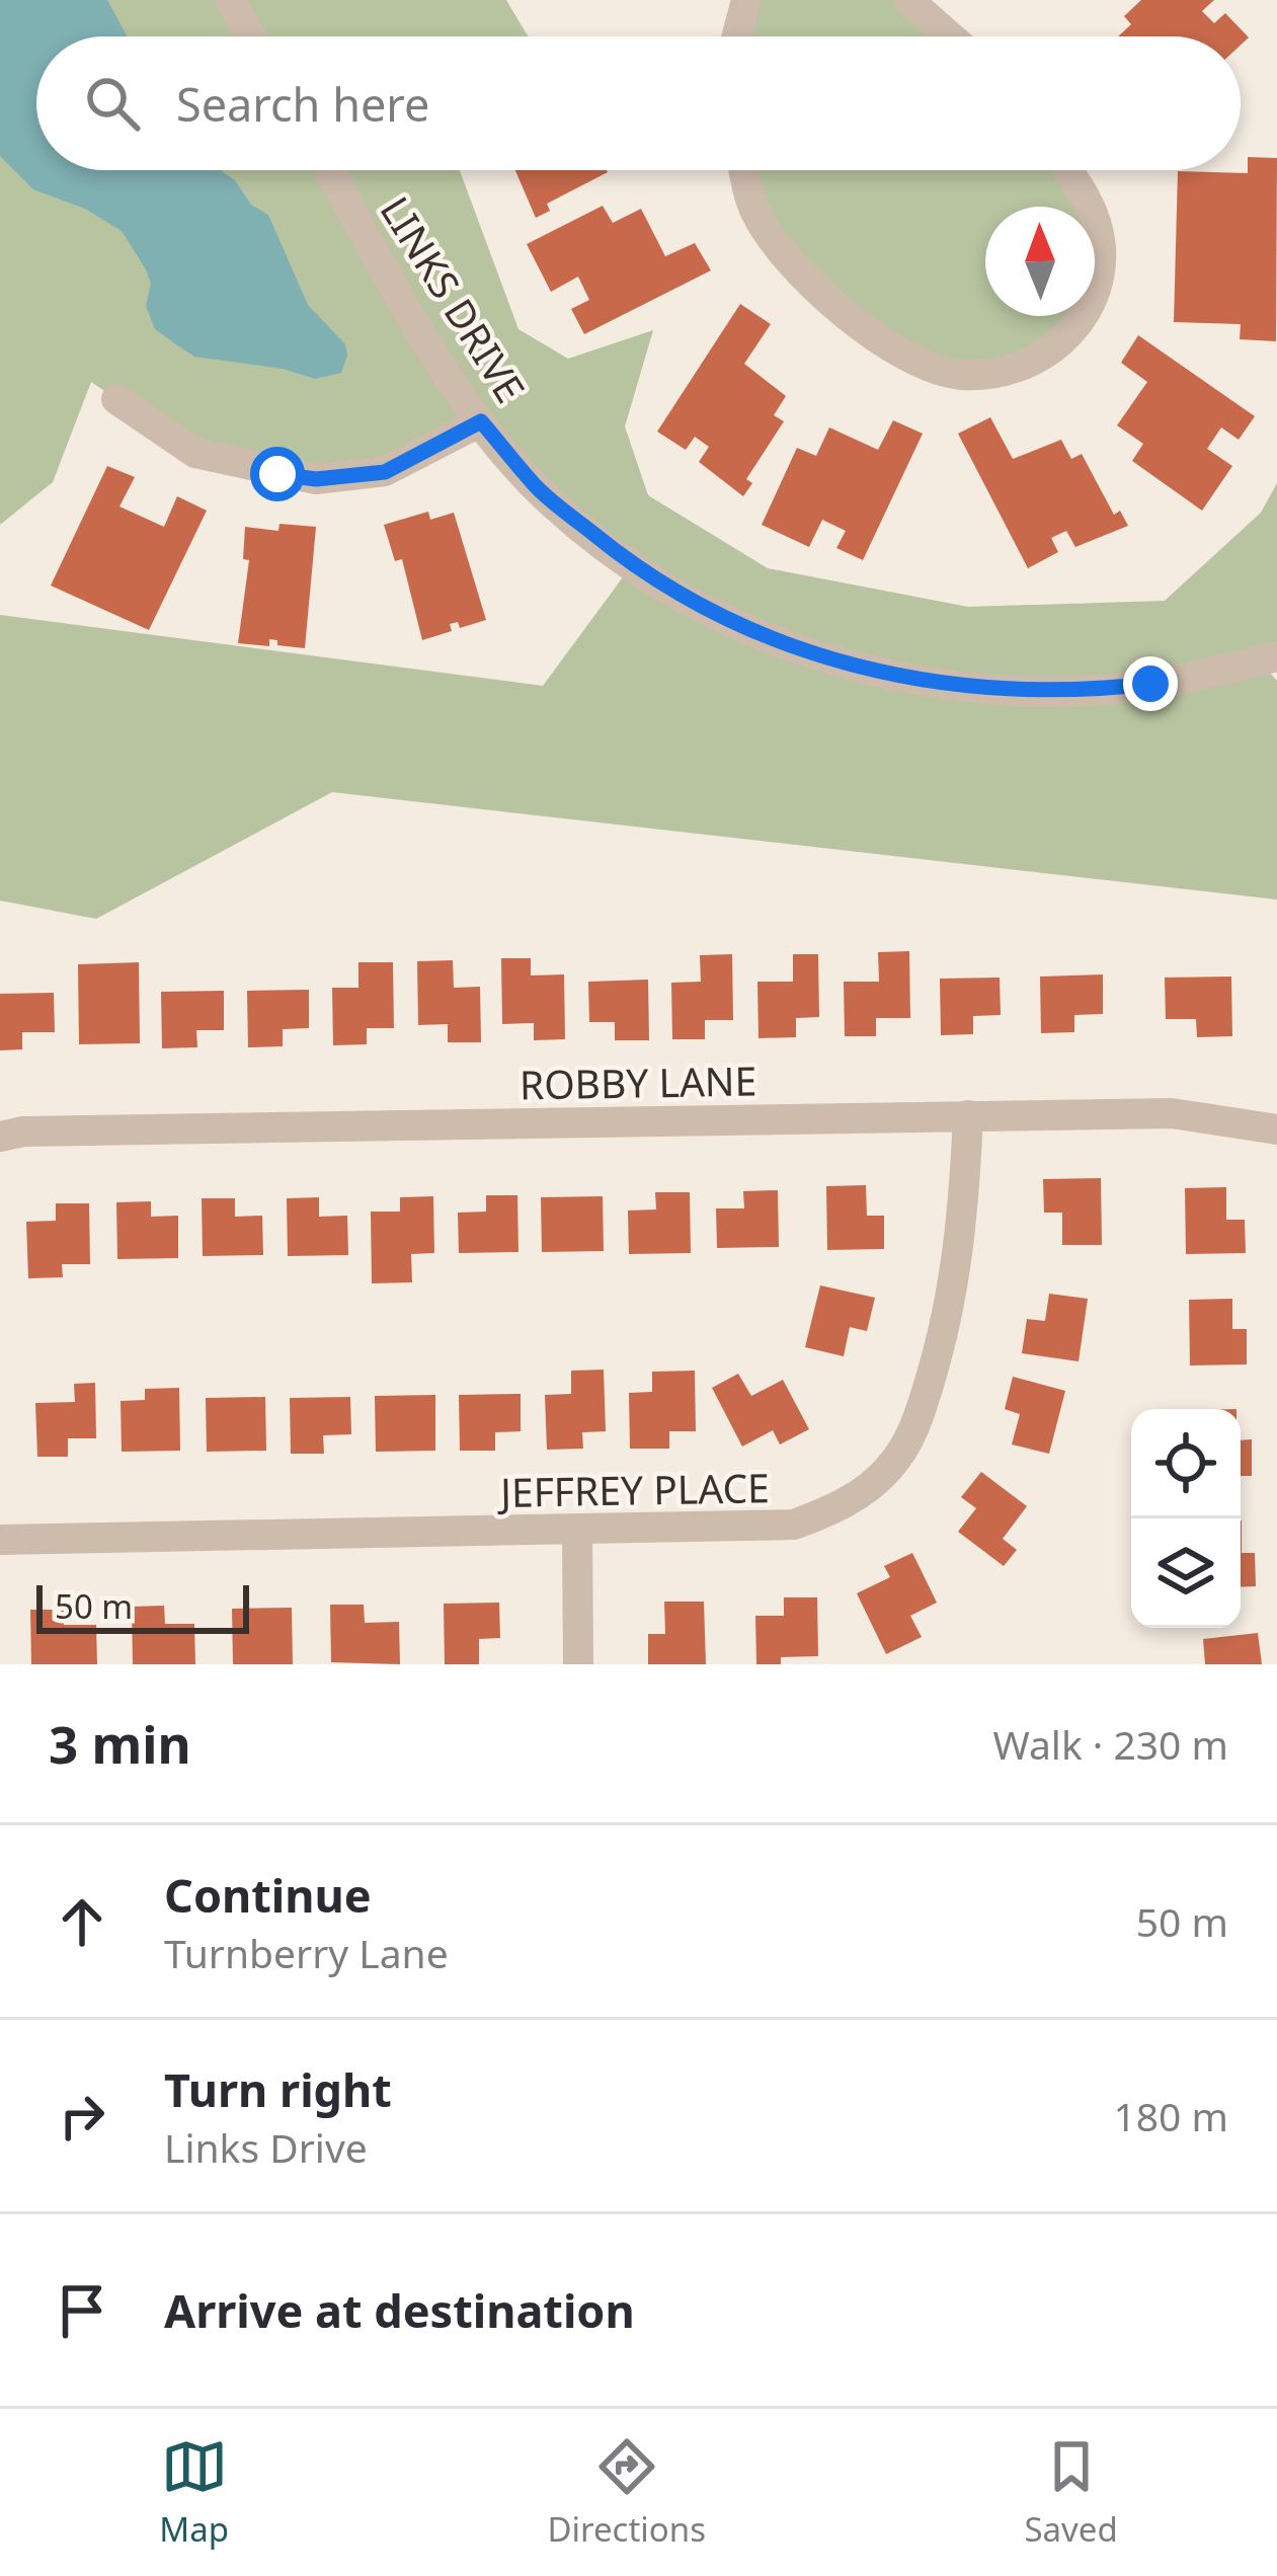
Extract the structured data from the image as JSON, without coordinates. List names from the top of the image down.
{
  "streets": {
    "street": ["LINKS DRIVE", "ROBBY LANE", "JEFFREY PLACE"]
  },
  "crossings": [
    ["ROBBY LANE", "JEFFREY PLACE"]
  ],
  "scale_bar": "50 m",
  "north": "top",
  "page": {
    "search": "Search here",
    "scale": "50 m",
    "heading": ["3 min", "Walk · 230 m"],
    "list": [
      ["Continue", "Turnberry Lane", "50 m"],
      ["Turn right", "Links Drive", "180 m"],
      "Arrive at destination"
    ],
    "nav": ["Map", "Directions", "Saved"]
  }
}
